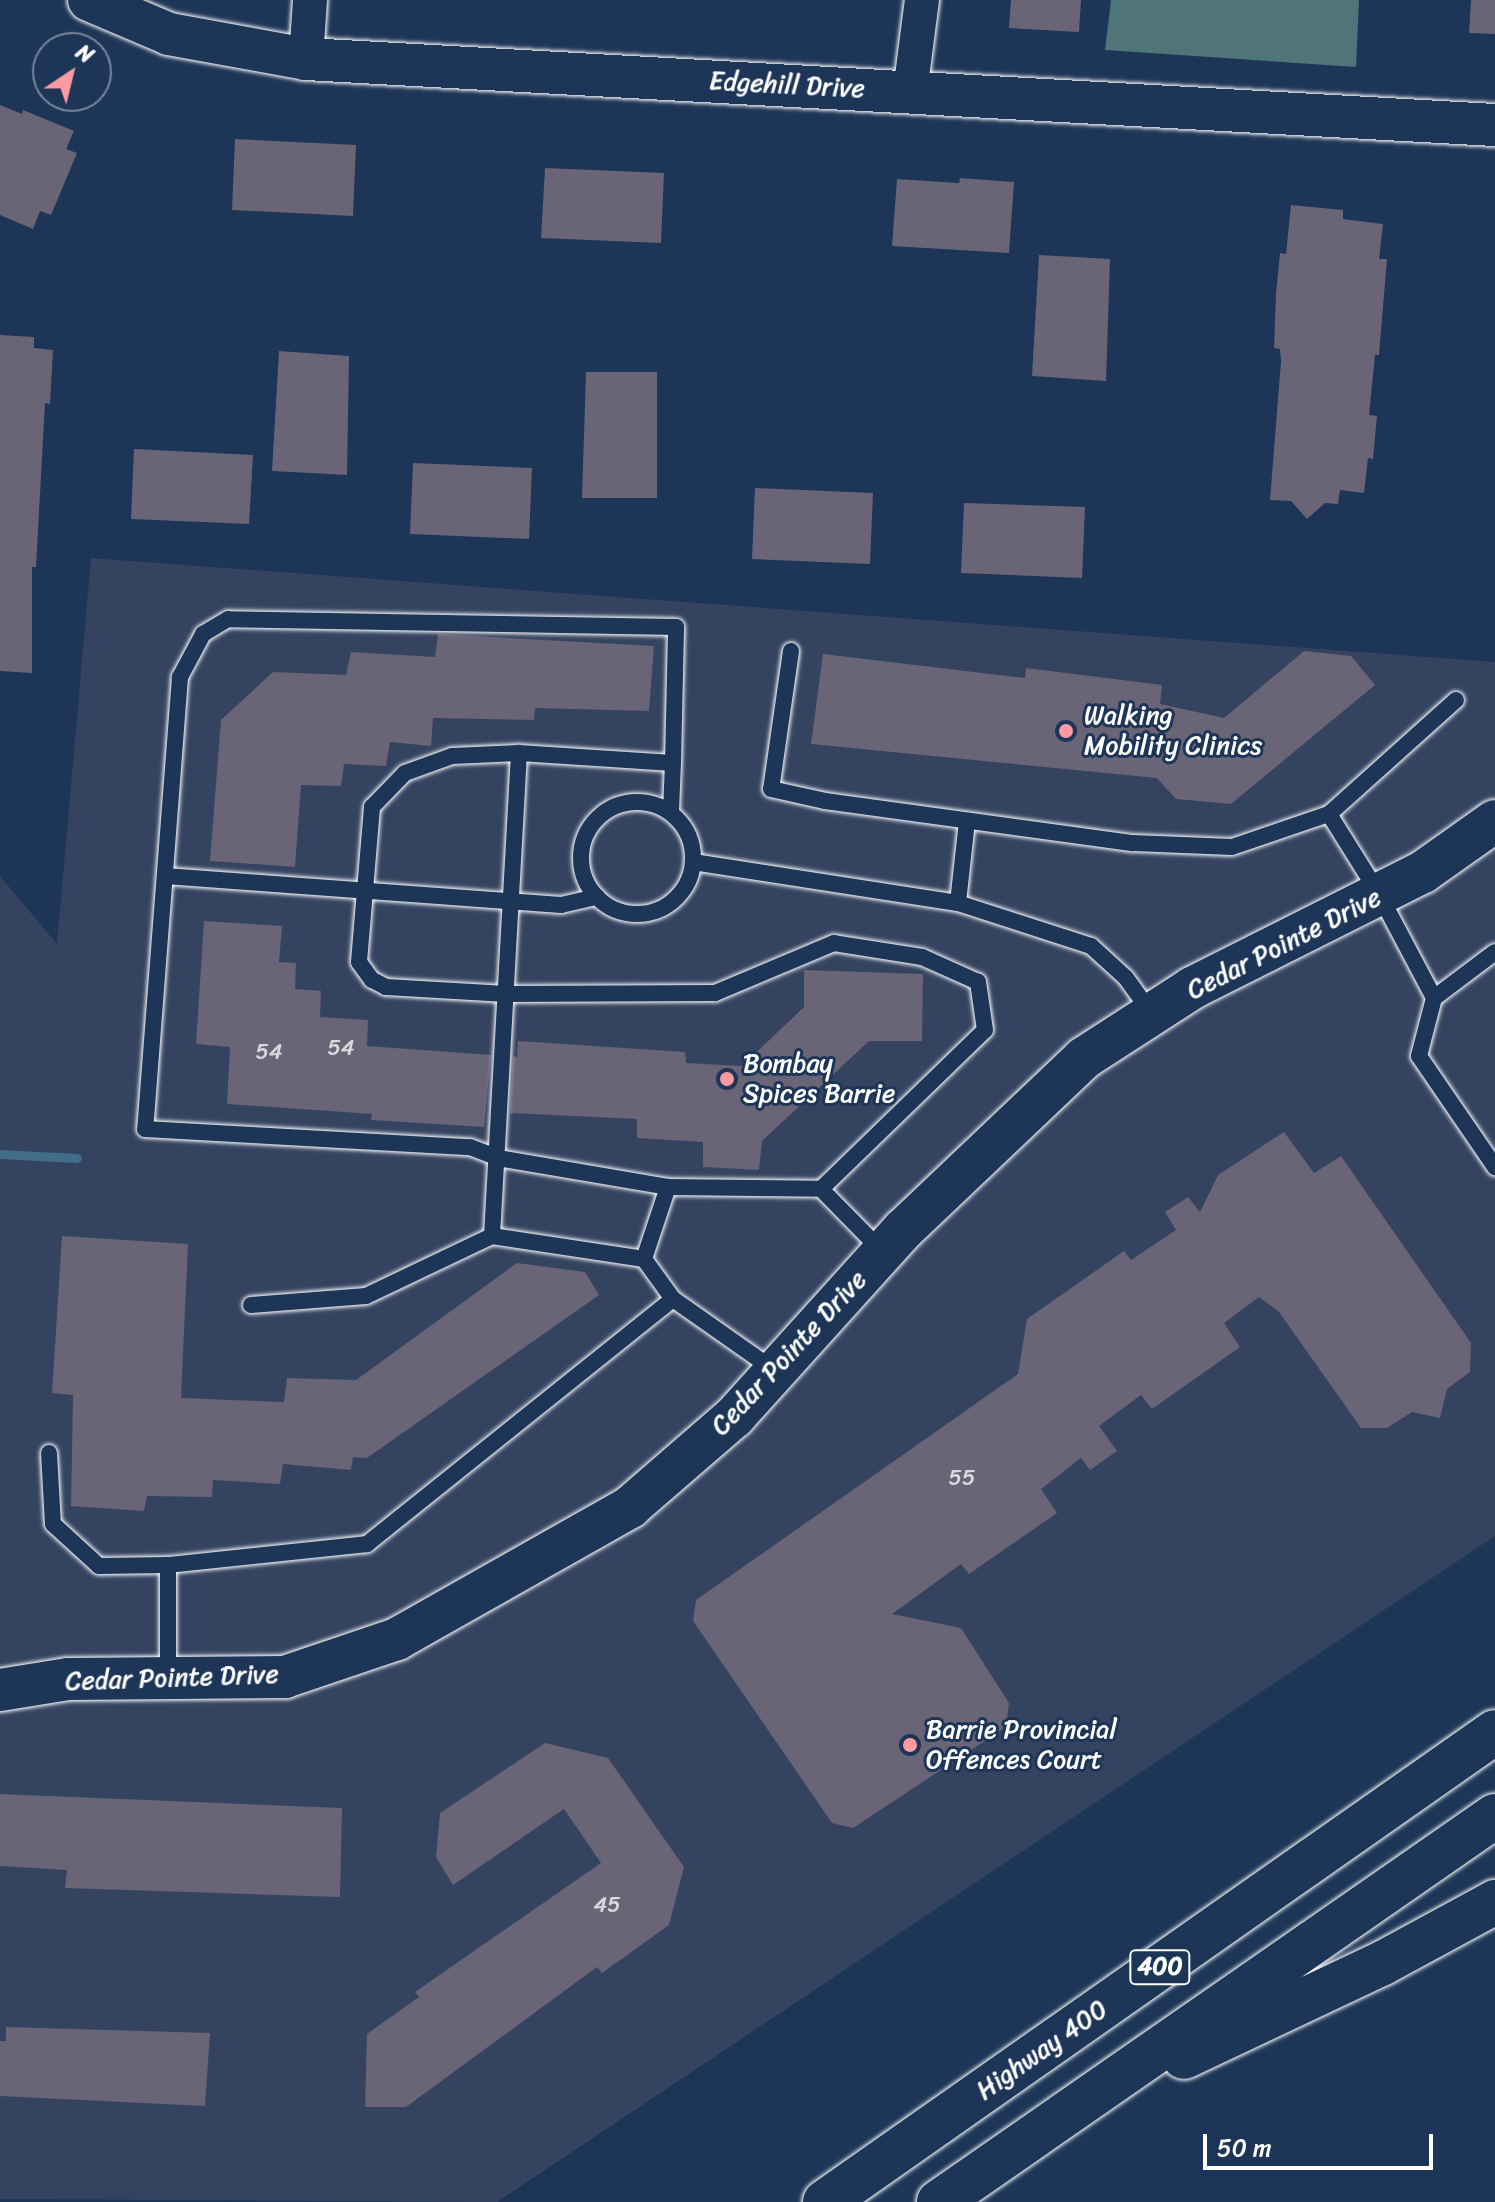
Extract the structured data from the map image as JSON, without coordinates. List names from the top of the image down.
{
  "streets": {
    "highway": ["400", "Highway 400"],
    "street": ["Edgehill Drive", "Cedar Pointe Drive"]
  },
  "places": ["Walking Mobility Clinics", "Bombay Spices Barrie", "Barrie Provincial Offences Court"],
  "house_numbers": [
    "54",
    "54",
    "55",
    "45"
  ],
  "scale_bar": "50 m",
  "north": "top right"
}
